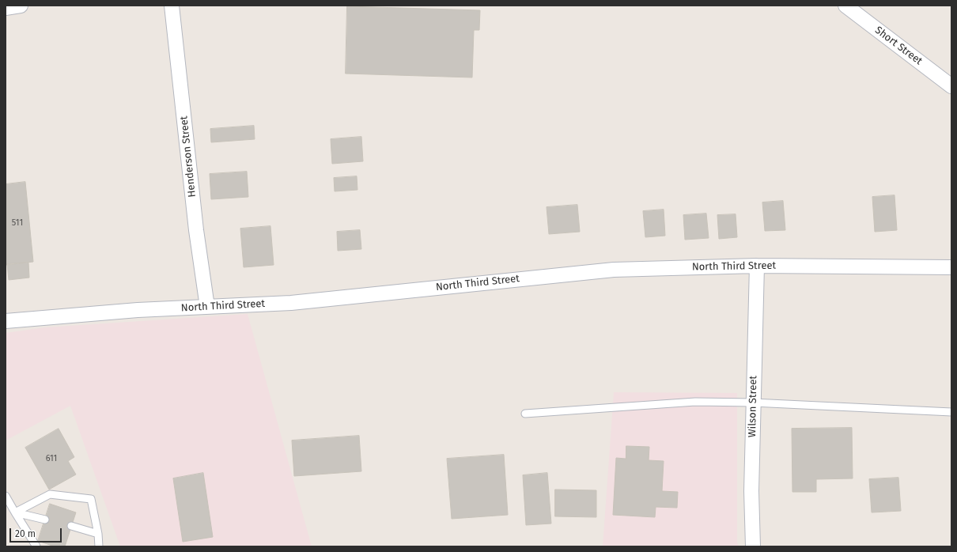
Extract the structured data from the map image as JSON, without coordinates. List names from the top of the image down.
{
  "streets": {
    "street": [
      "Short Street",
      "Henderson Street",
      "North Third Street",
      "Wilson Street"
    ]
  },
  "crossings": [
    ["Henderson Street", "North Third Street"],
    ["North Third Street", "Wilson Street"]
  ],
  "house_numbers": ["511", "611"],
  "scale_bar": "20 m"
}
